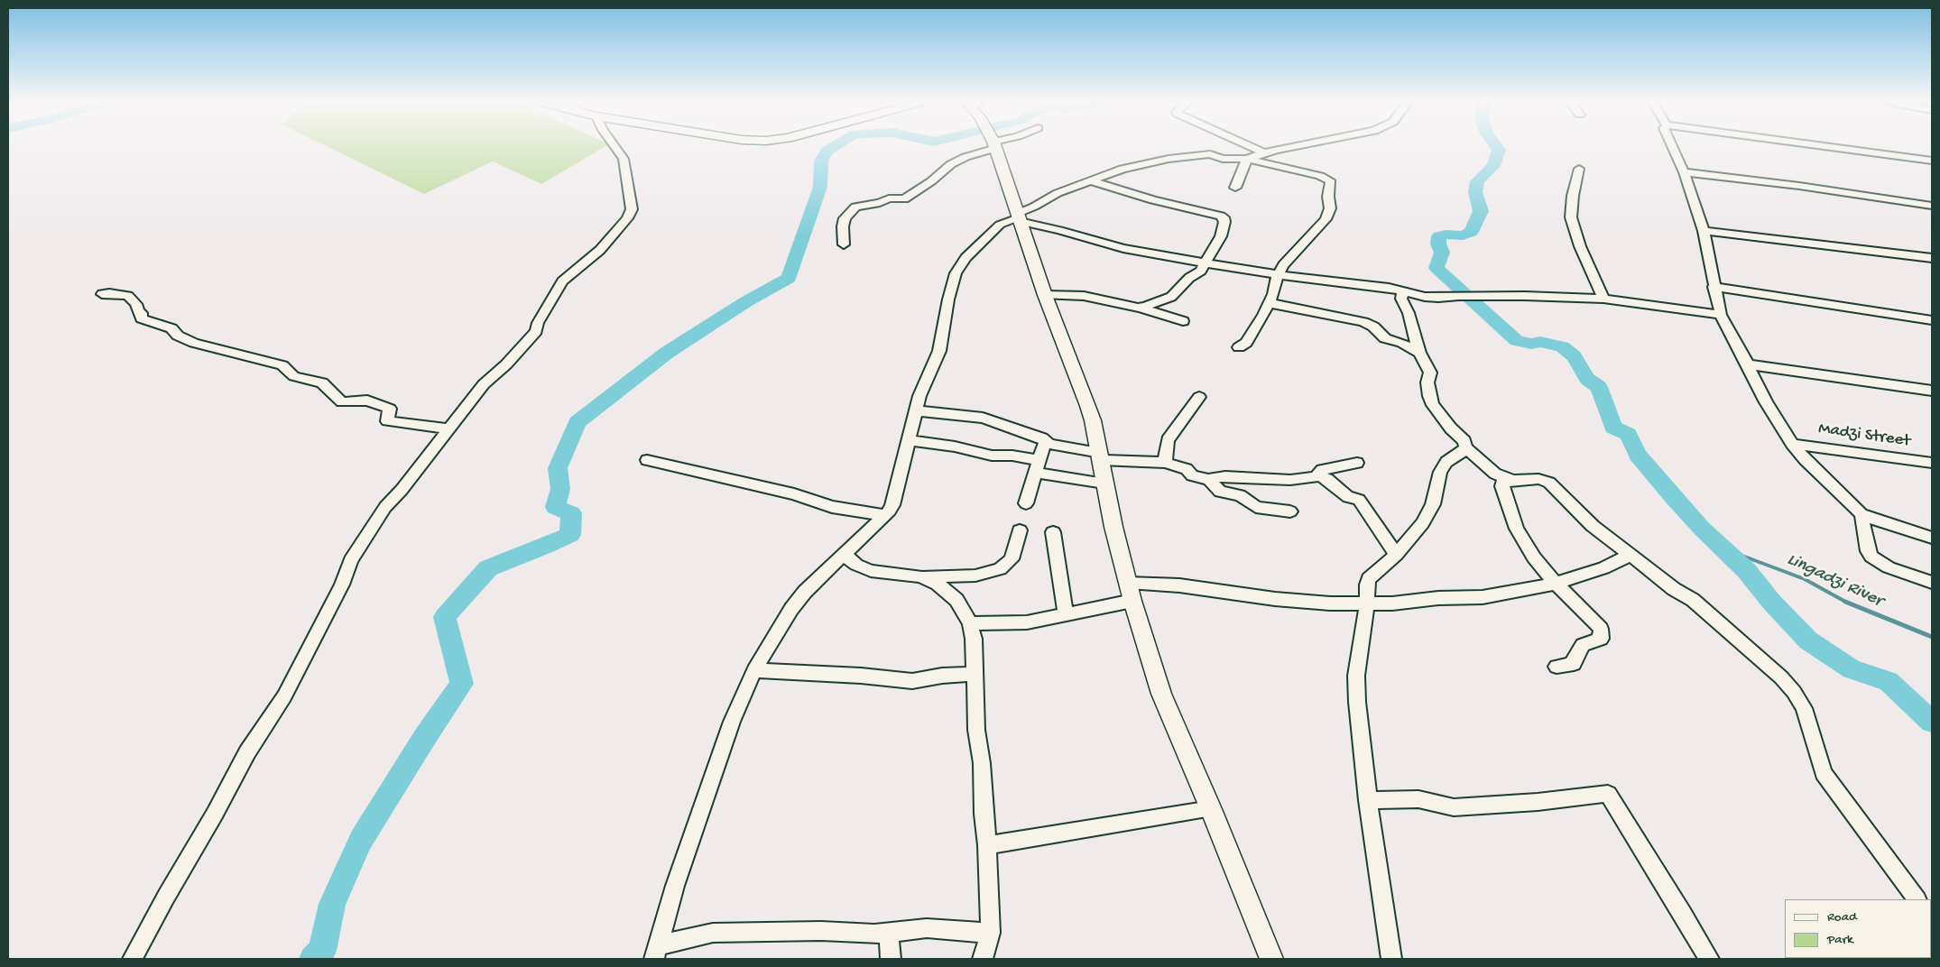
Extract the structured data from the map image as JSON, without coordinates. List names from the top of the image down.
{
  "streets": {
    "street": ["Madzi Street"]
  },
  "water": ["Lingadzi River"],
  "legend": ["Road", "Park"]
}
